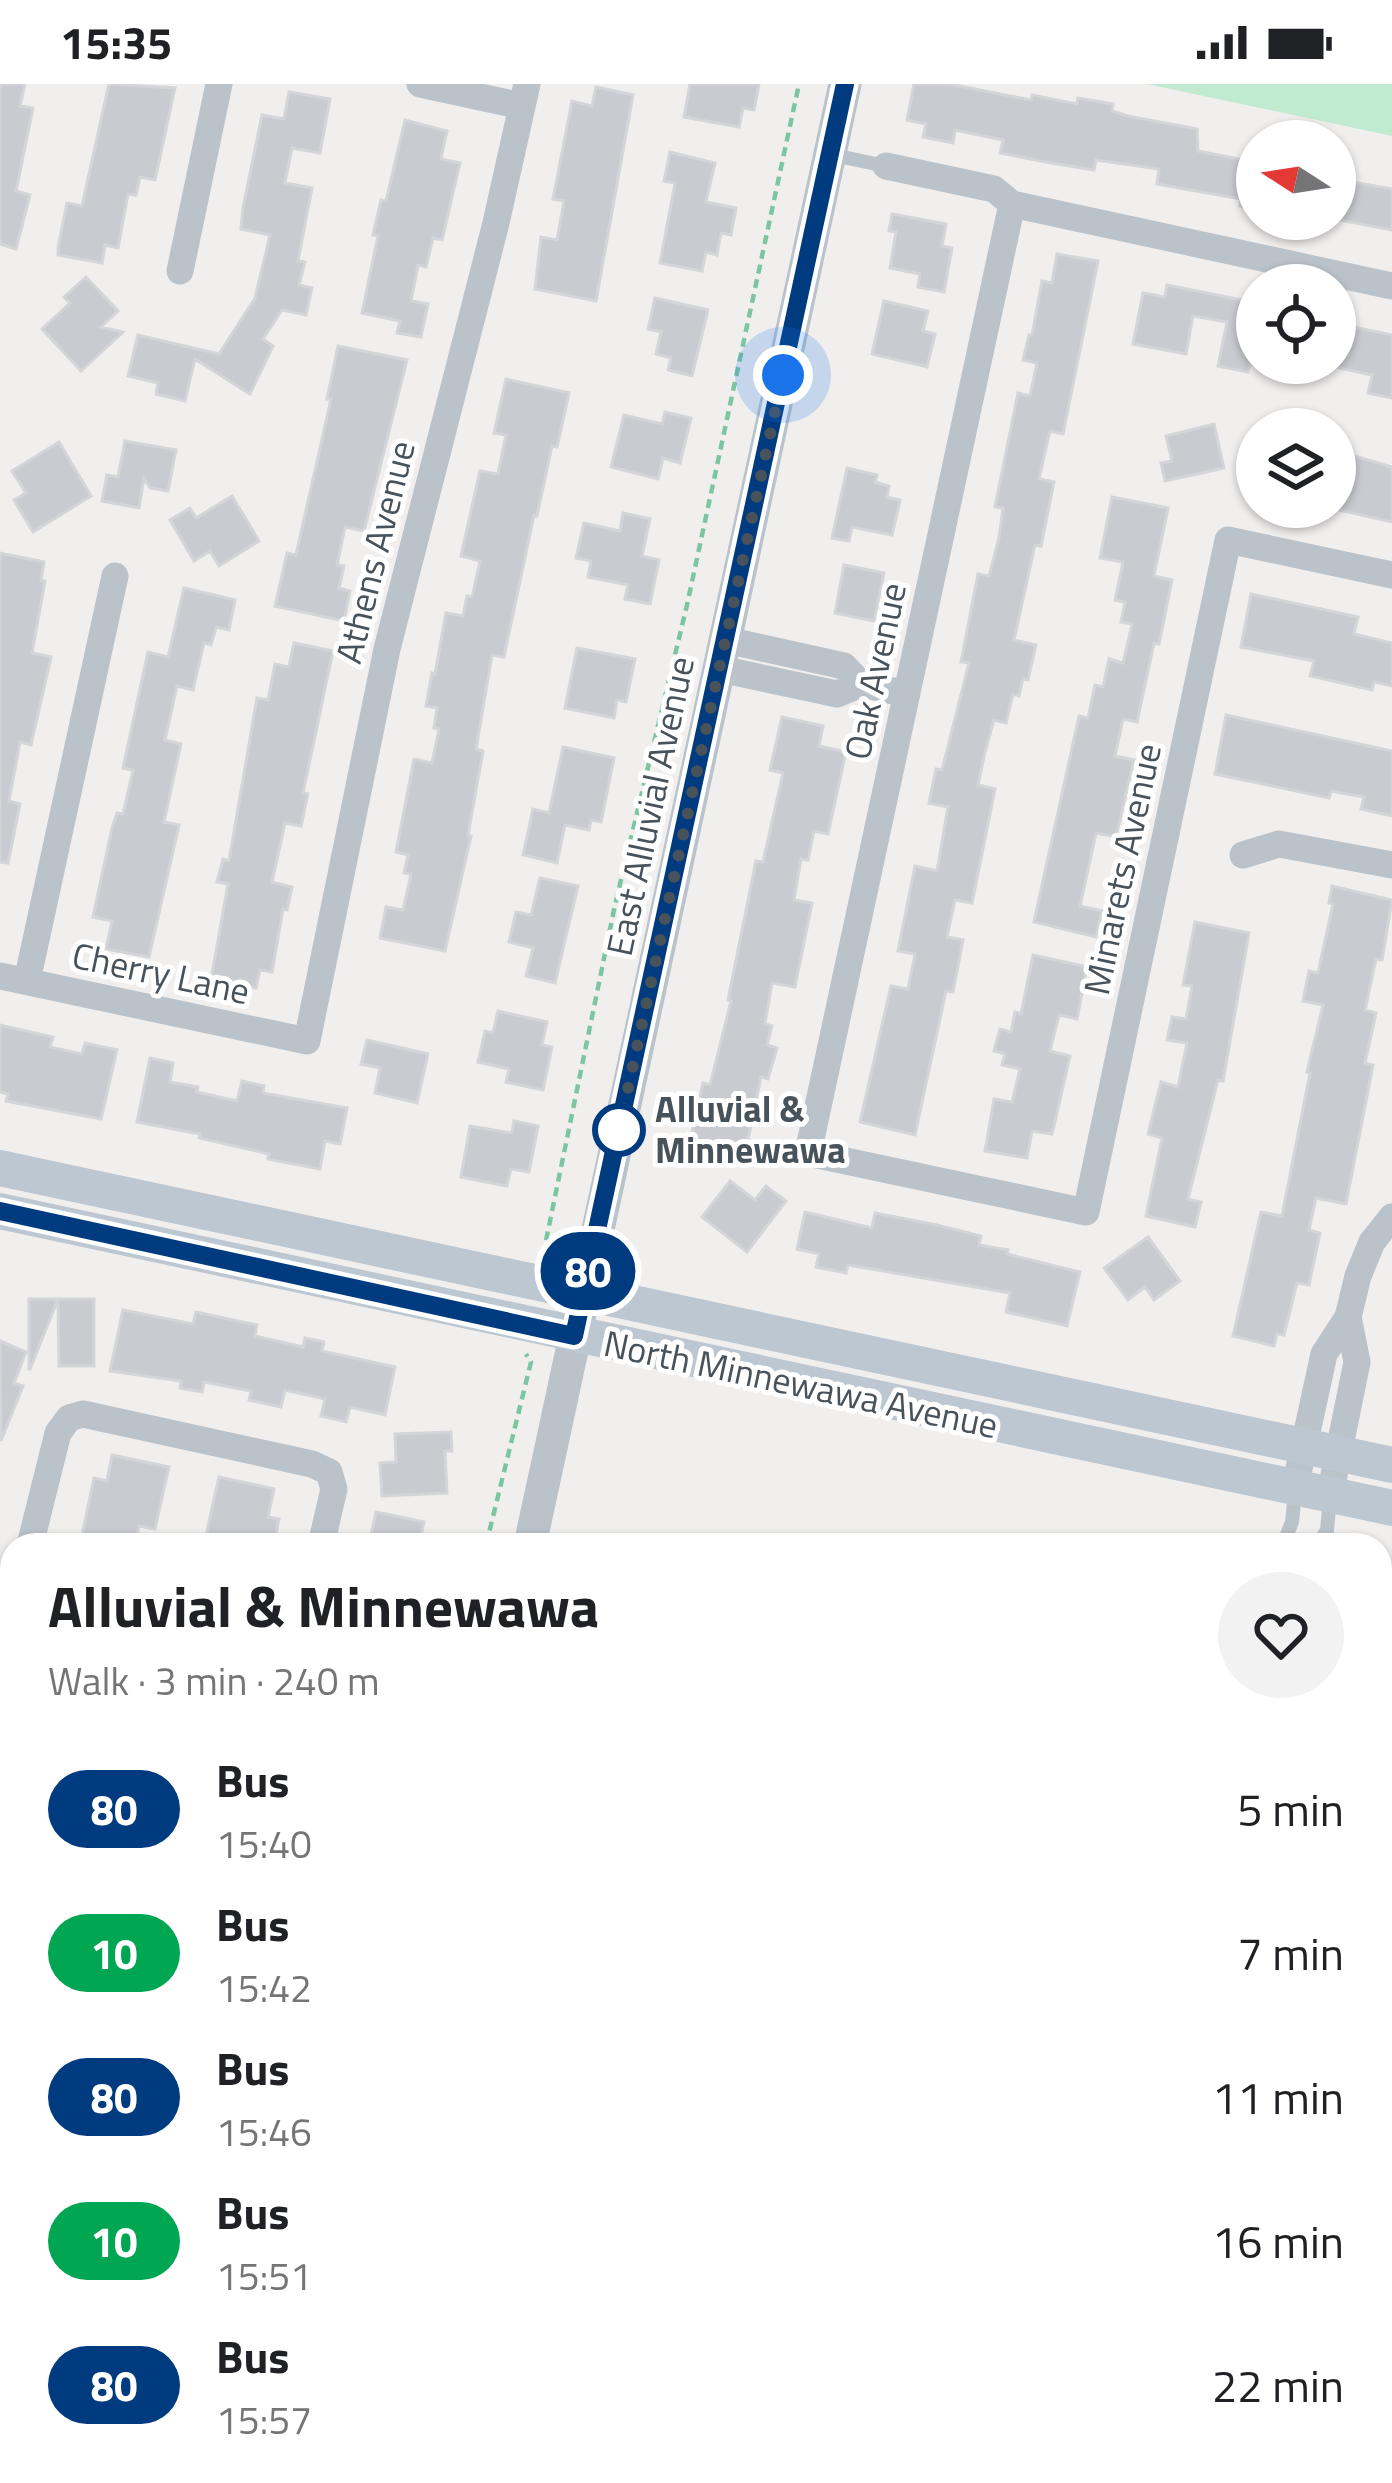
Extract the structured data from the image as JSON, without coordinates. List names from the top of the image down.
{
  "streets": {
    "main road": ["North Minnewawa Avenue"],
    "street": [
      "Athens Avenue",
      "Oak Avenue",
      "East Alluvial Avenue",
      "Minarets Avenue",
      "Cherry Lane"
    ]
  },
  "crossings": [
    ["Athens Avenue", "Cherry Lane"],
    ["Oak Avenue", "Minarets Avenue"],
    ["East Alluvial Avenue", "North Minnewawa Avenue"]
  ],
  "places": ["Alluvial & Minnewawa"],
  "lines": ["bus line 80"],
  "north": "left",
  "page": {
    "status": "15:35",
    "on_map": "80",
    "heading": ["Alluvial & Minnewawa", "Walk · 3 min · 240 m"],
    "list": [
      {
        "mark": "80",
        "name": "Bus",
        "note": "15:40",
        "value": "5 min"
      },
      {
        "mark": "10",
        "name": "Bus",
        "note": "15:42",
        "value": "7 min"
      },
      {
        "mark": "80",
        "name": "Bus",
        "note": "15:46",
        "value": "11 min"
      },
      {
        "mark": "10",
        "name": "Bus",
        "note": "15:51",
        "value": "16 min"
      },
      {
        "mark": "80",
        "name": "Bus",
        "note": "15:57",
        "value": "22 min"
      }
    ]
  }
}
